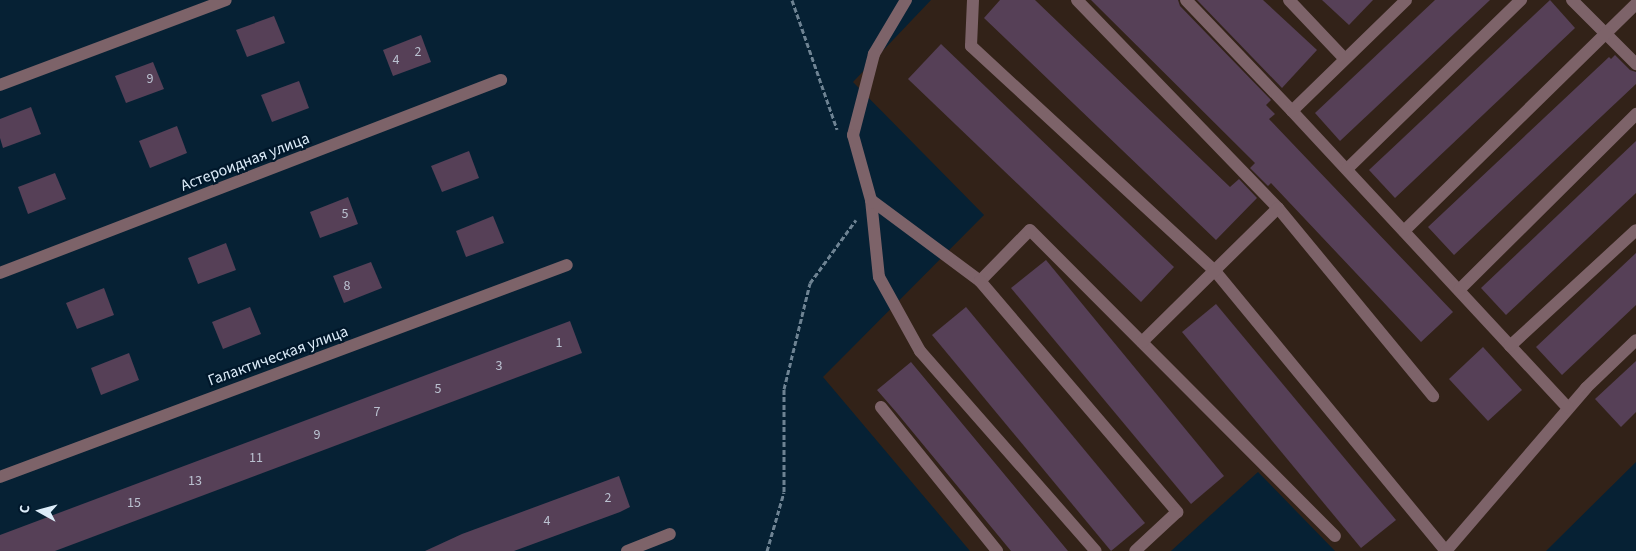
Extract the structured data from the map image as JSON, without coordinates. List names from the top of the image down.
{
  "streets": {
    "street": ["Астероидная улица", "Галактическая улица"]
  },
  "house_numbers": [
    "2",
    "4",
    "9",
    "5",
    "8",
    "1",
    "3",
    "5",
    "7",
    "9",
    "11",
    "13",
    "2",
    "15",
    "4"
  ],
  "north": "left"
}
